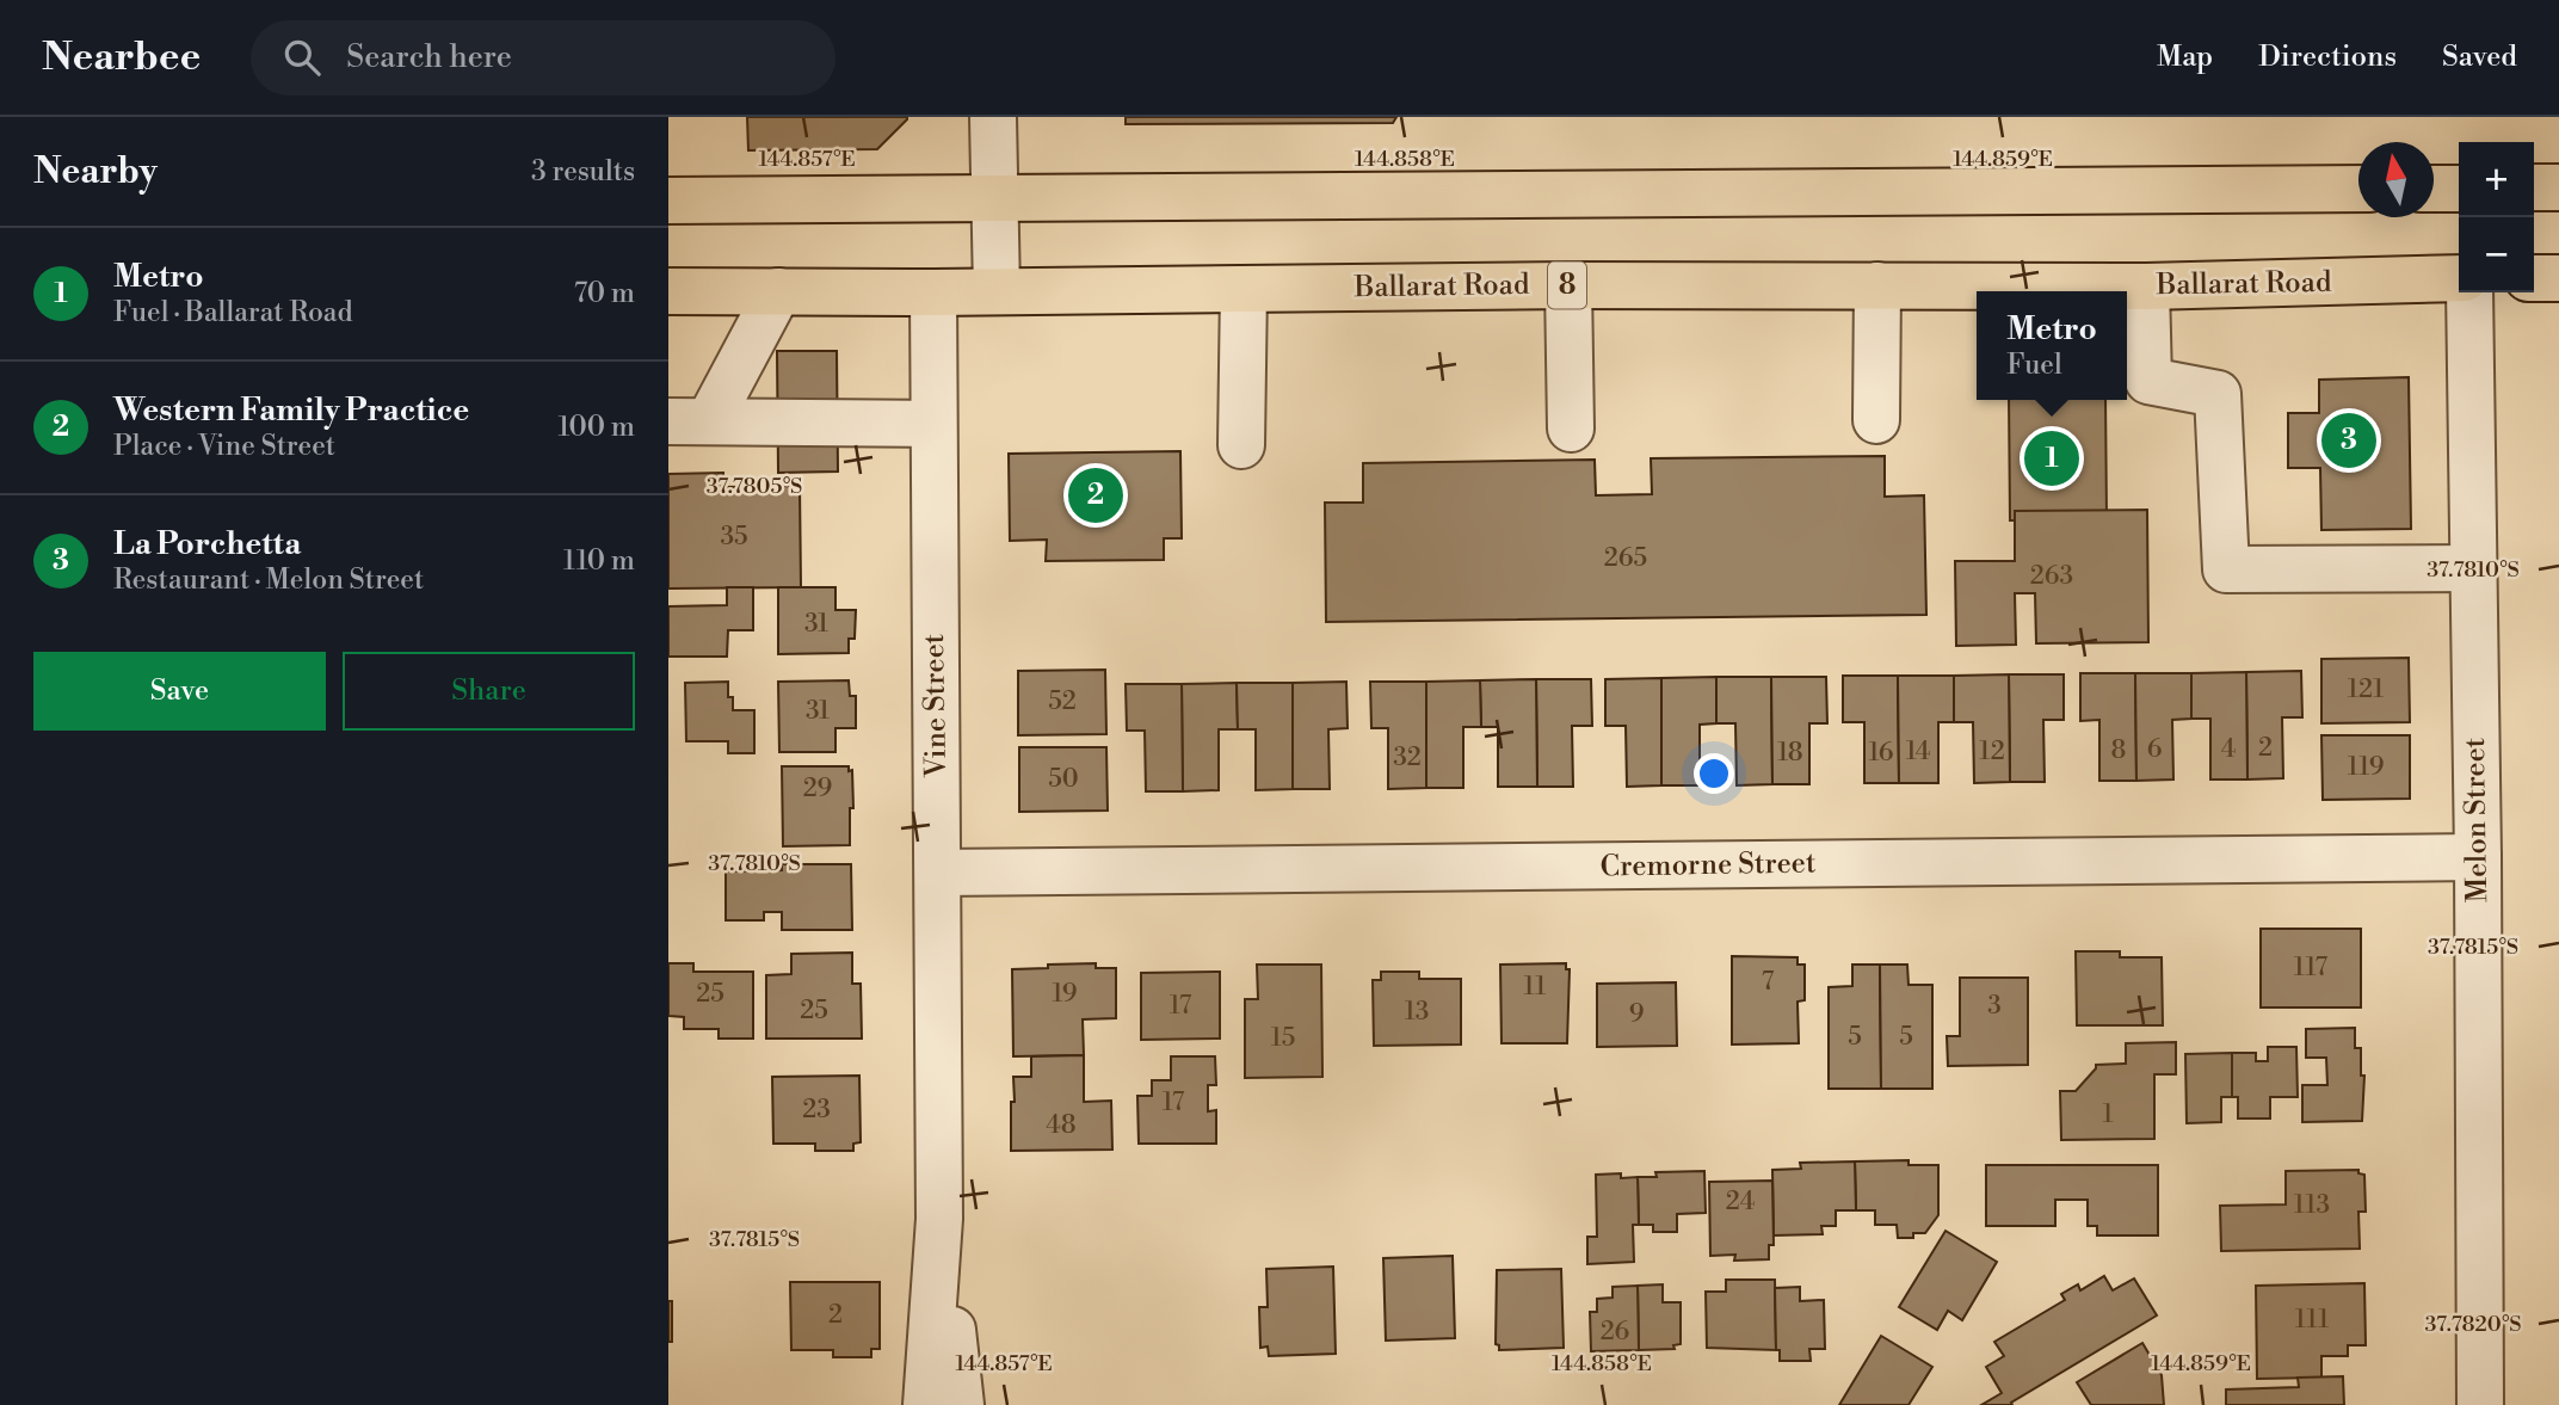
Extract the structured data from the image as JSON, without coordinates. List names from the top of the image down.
{
  "streets": {
    "highway": ["Ballarat Road", "8"],
    "street": ["Vine Street", "Melon Street", "Cremorne Street"]
  },
  "crossings": [
    ["Ballarat Road", "Vine Street"],
    ["Vine Street", "Cremorne Street"],
    ["Melon Street", "Cremorne Street"]
  ],
  "house_numbers": [
    "35",
    "265",
    "263",
    "31",
    "121",
    "52",
    "31",
    "2",
    "6",
    "4",
    "8",
    "14",
    "12",
    "18",
    "16",
    "32",
    "119",
    "50",
    "29",
    "117",
    "7",
    "11",
    "25",
    "19",
    "17",
    "3",
    "25",
    "13",
    "9",
    "5",
    "5",
    "15",
    "17",
    "23",
    "1",
    "48",
    "24",
    "113",
    "2",
    "111",
    "26"
  ],
  "north": "top",
  "page": {
    "header": "Nearbee",
    "search": "Search here",
    "nav": ["Map", "Directions", "Saved"],
    "heading": ["Nearby", "3 results"],
    "map_buttons": ["+", "−"],
    "list": [
      {
        "mark": "1",
        "name": "Metro",
        "note": "Fuel · Ballarat Road",
        "value": "70 m"
      },
      {
        "mark": "2",
        "name": "Western Family Practice",
        "note": "Place · Vine Street",
        "value": "100 m"
      },
      {
        "mark": "3",
        "name": "La Porchetta",
        "note": "Restaurant · Melon Street",
        "value": "110 m"
      }
    ],
    "popup": ["Metro", "Fuel"],
    "pins": ["3", "1", "2"],
    "buttons": ["Save", "Share"]
  },
  "coordinates": [
    "144.857°E",
    "144.858°E",
    "144.859°E",
    "37.7805°S",
    "37.7810°S",
    "37.7815°S",
    "37.7820°S"
  ]
}
